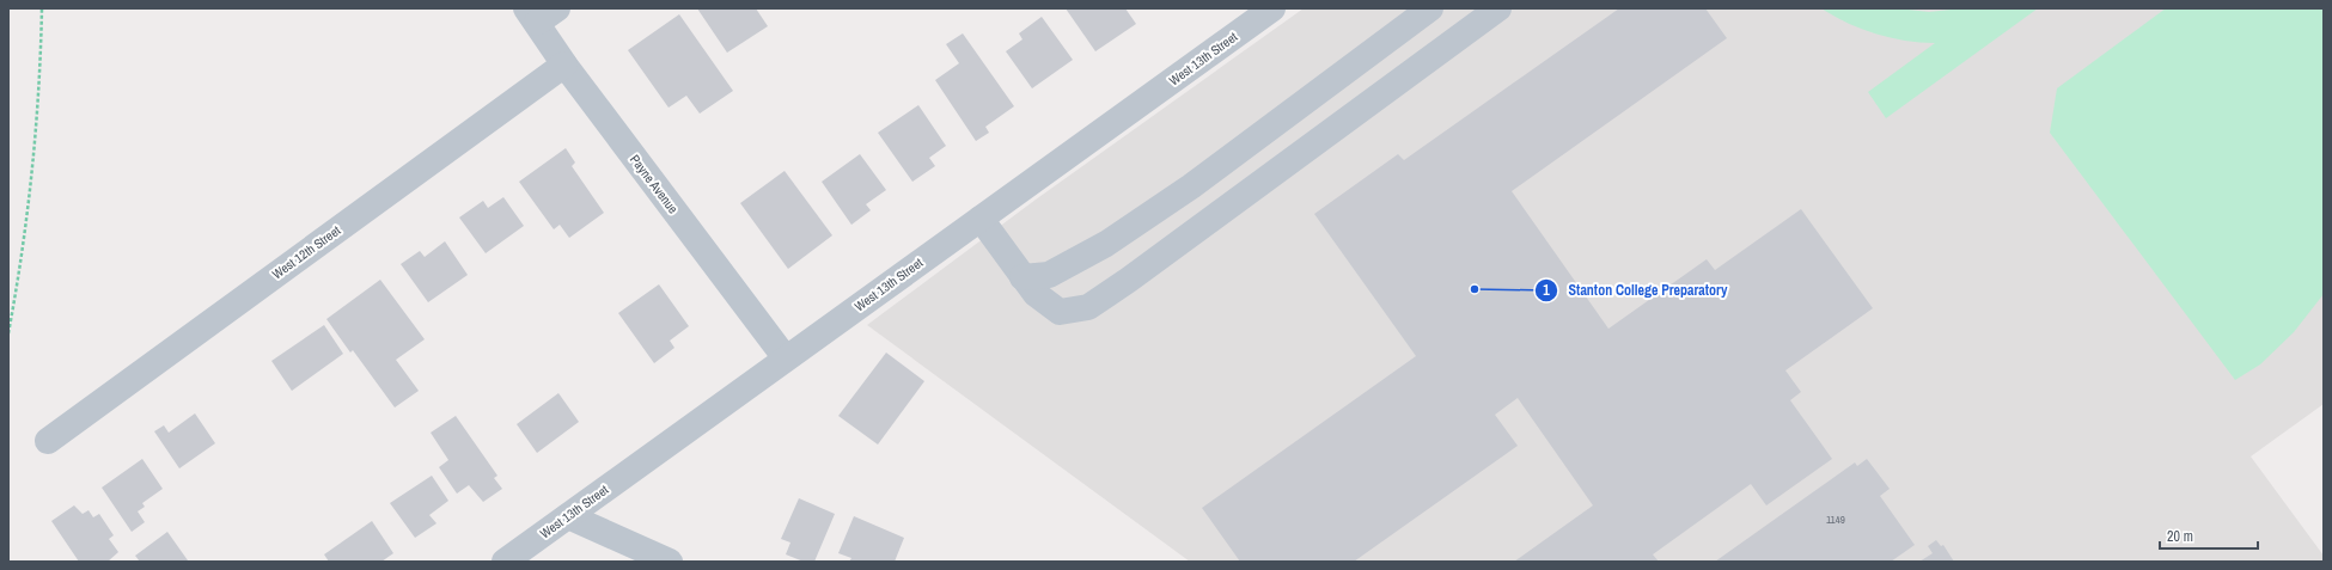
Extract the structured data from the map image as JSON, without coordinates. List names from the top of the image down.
{
  "streets": {
    "street": ["West 13th Street", "Payne Avenue", "West 12th Street"]
  },
  "crossings": [
    ["West 13th Street", "Payne Avenue"],
    ["Payne Avenue", "West 12th Street"]
  ],
  "places": ["Stanton College Preparatory"],
  "house_numbers": ["1149"],
  "scale_bar": "20 m"
}
